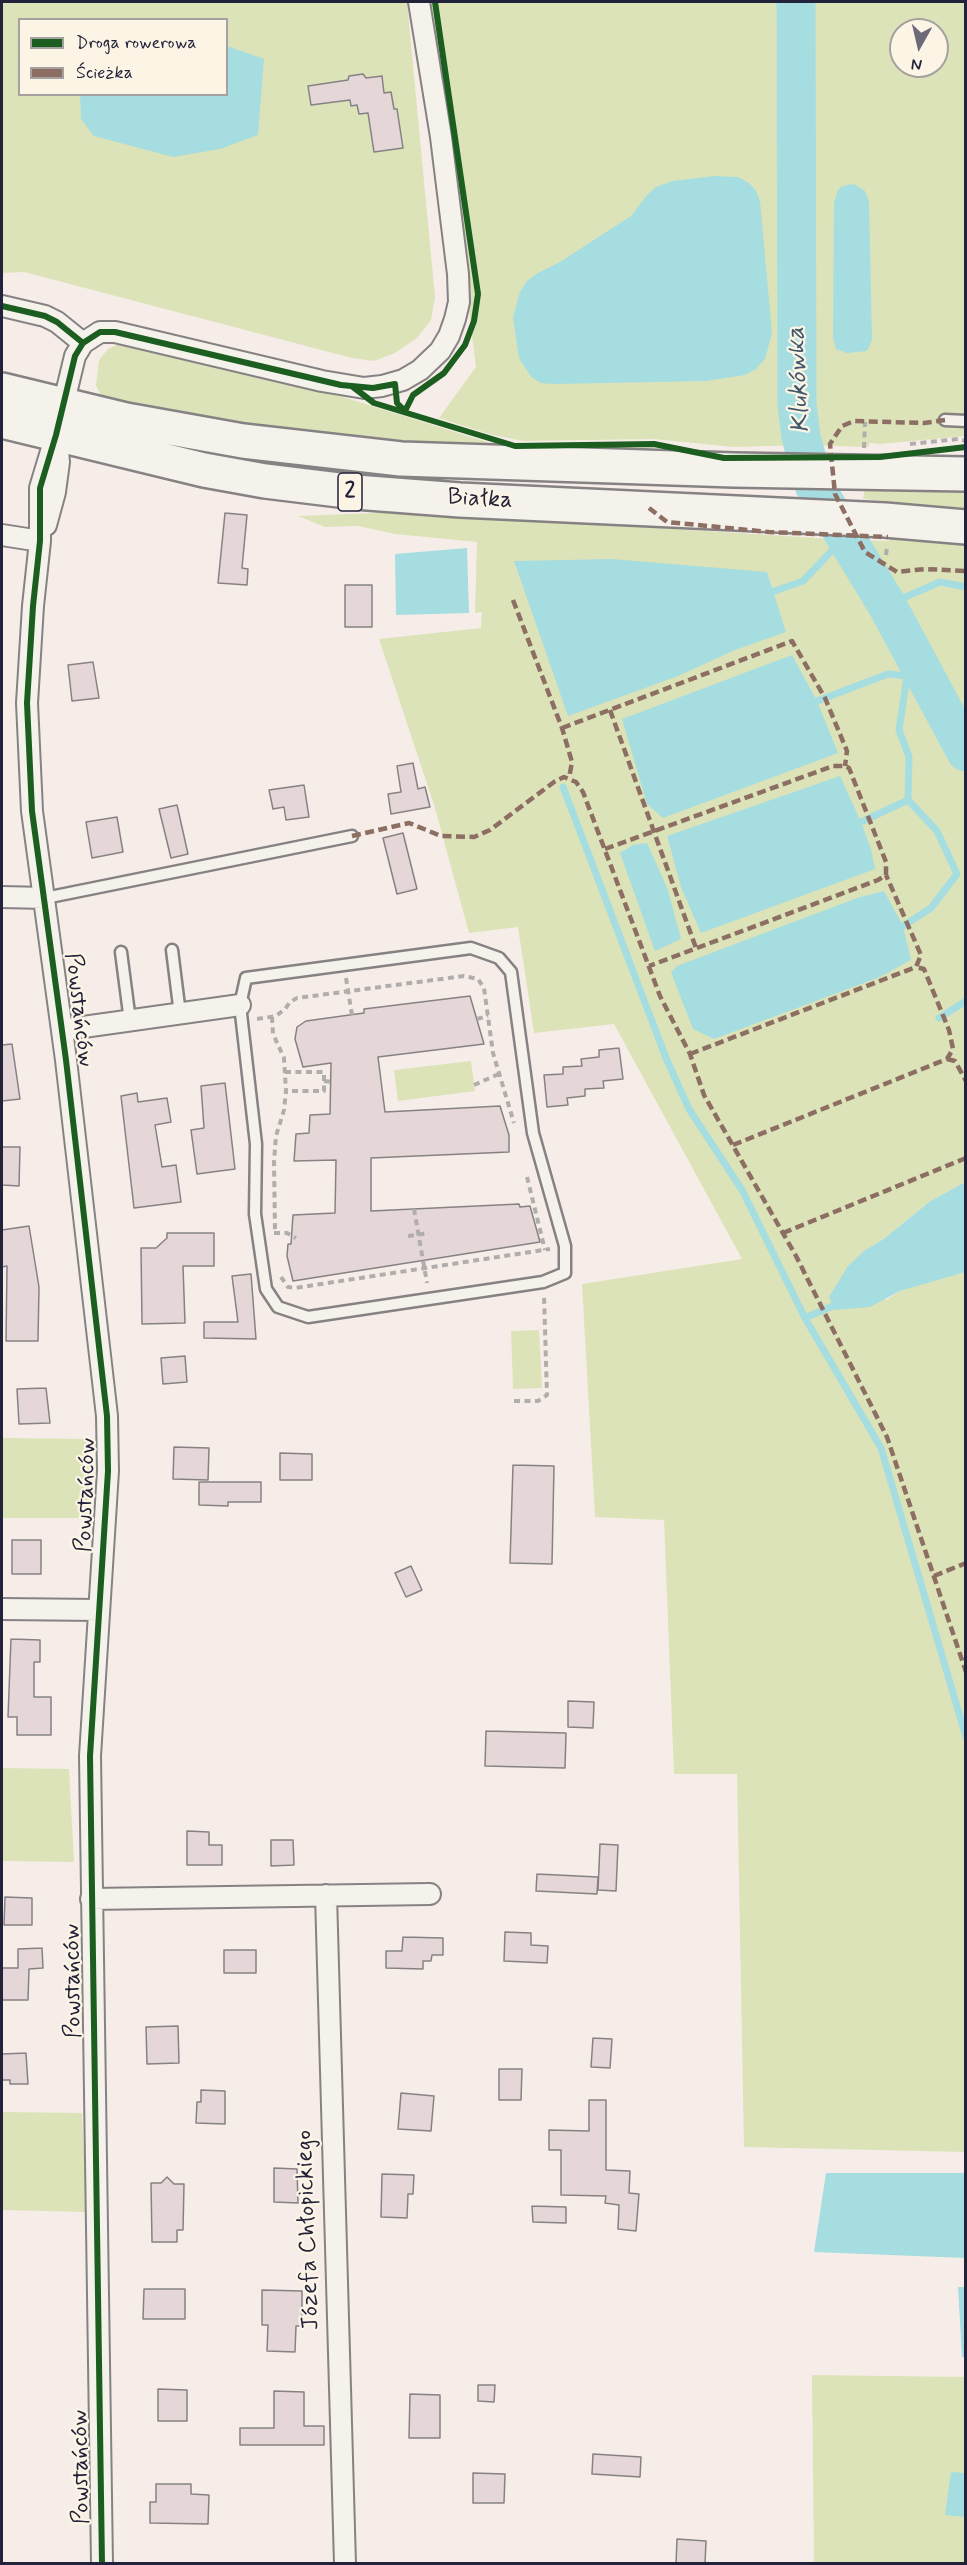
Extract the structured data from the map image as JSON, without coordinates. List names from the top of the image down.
{
  "streets": {
    "highway": ["2", "Białka"],
    "street": ["Powstańców", "Józefa Chłopickiego"]
  },
  "crossings": [
    ["Białka", "Powstańców"]
  ],
  "water": ["Klukówka"],
  "legend": ["Droga rowerowa", "Ścieżka"],
  "north": "bottom"
}
